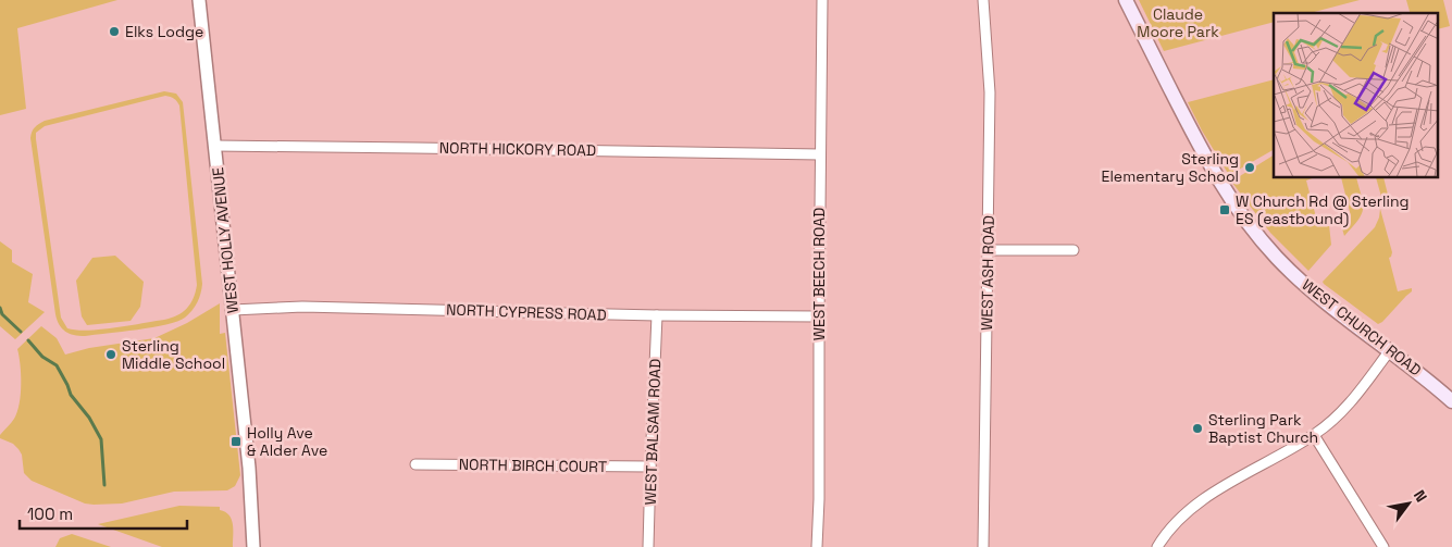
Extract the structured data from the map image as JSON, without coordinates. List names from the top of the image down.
{
  "streets": {
    "main road": ["WEST CHURCH ROAD"],
    "street": [
      "NORTH HICKORY ROAD",
      "WEST HOLLY AVENUE",
      "WEST ASH ROAD",
      "WEST BEECH ROAD",
      "NORTH CYPRESS ROAD",
      "WEST BALSAM ROAD",
      "NORTH BIRCH COURT"
    ]
  },
  "crossings": [
    ["NORTH HICKORY ROAD", "WEST HOLLY AVENUE"],
    ["NORTH HICKORY ROAD", "WEST BEECH ROAD"],
    ["WEST HOLLY AVENUE", "NORTH CYPRESS ROAD"],
    ["WEST BEECH ROAD", "NORTH CYPRESS ROAD"],
    ["NORTH CYPRESS ROAD", "WEST BALSAM ROAD"],
    ["WEST BALSAM ROAD", "NORTH BIRCH COURT"]
  ],
  "parks": ["Claude Moore Park"],
  "places": {
    "other": [
      "Elks Lodge",
      "Sterling Elementary School",
      "Sterling Middle School",
      "Sterling Park Baptist Church"
    ],
    "transit": ["W Church Rd @ Sterling ES (eastbound)", "Holly Ave & Alder Ave"]
  },
  "scale_bar": "100 m",
  "north": "top right"
}
